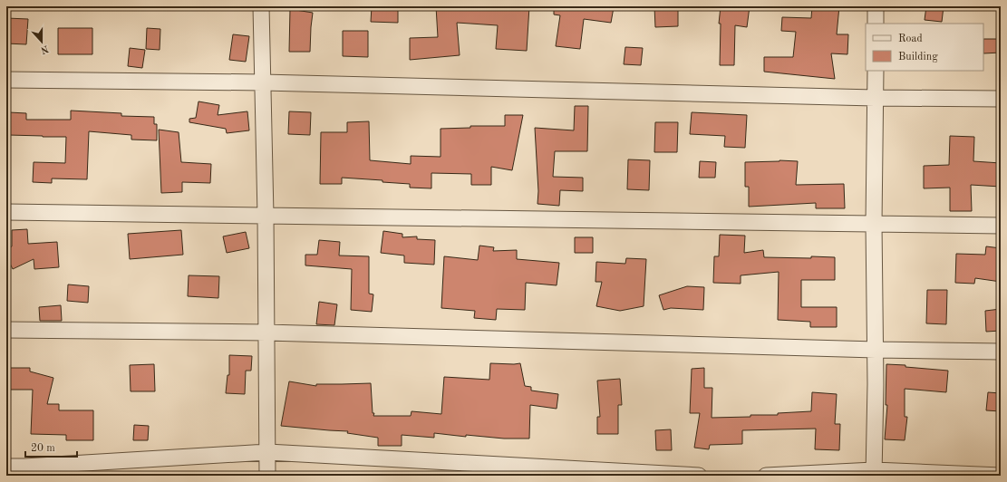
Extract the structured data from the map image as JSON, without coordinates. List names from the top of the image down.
{
  "legend": ["Road", "Building"],
  "scale_bar": "20 m",
  "north": "bottom"
}
